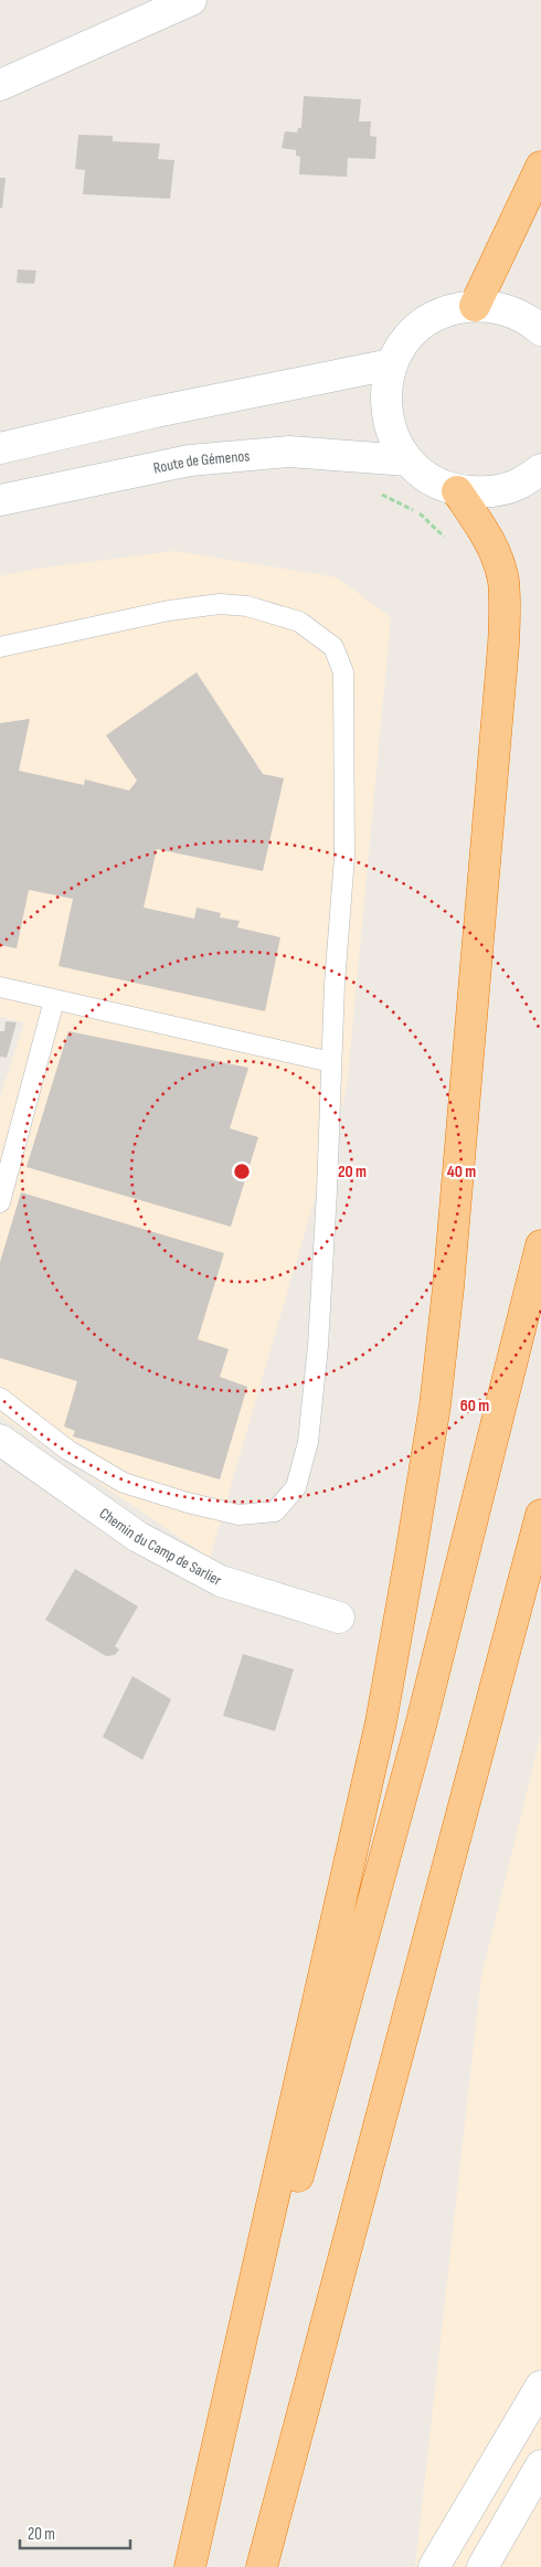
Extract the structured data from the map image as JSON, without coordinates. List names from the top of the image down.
{
  "streets": {
    "main road": ["Route de Gémenos", "Chemin du Camp de Sarlier"]
  },
  "scale_bar": "20 m",
  "rings": ["20 m", "40 m", "60 m"]
}
